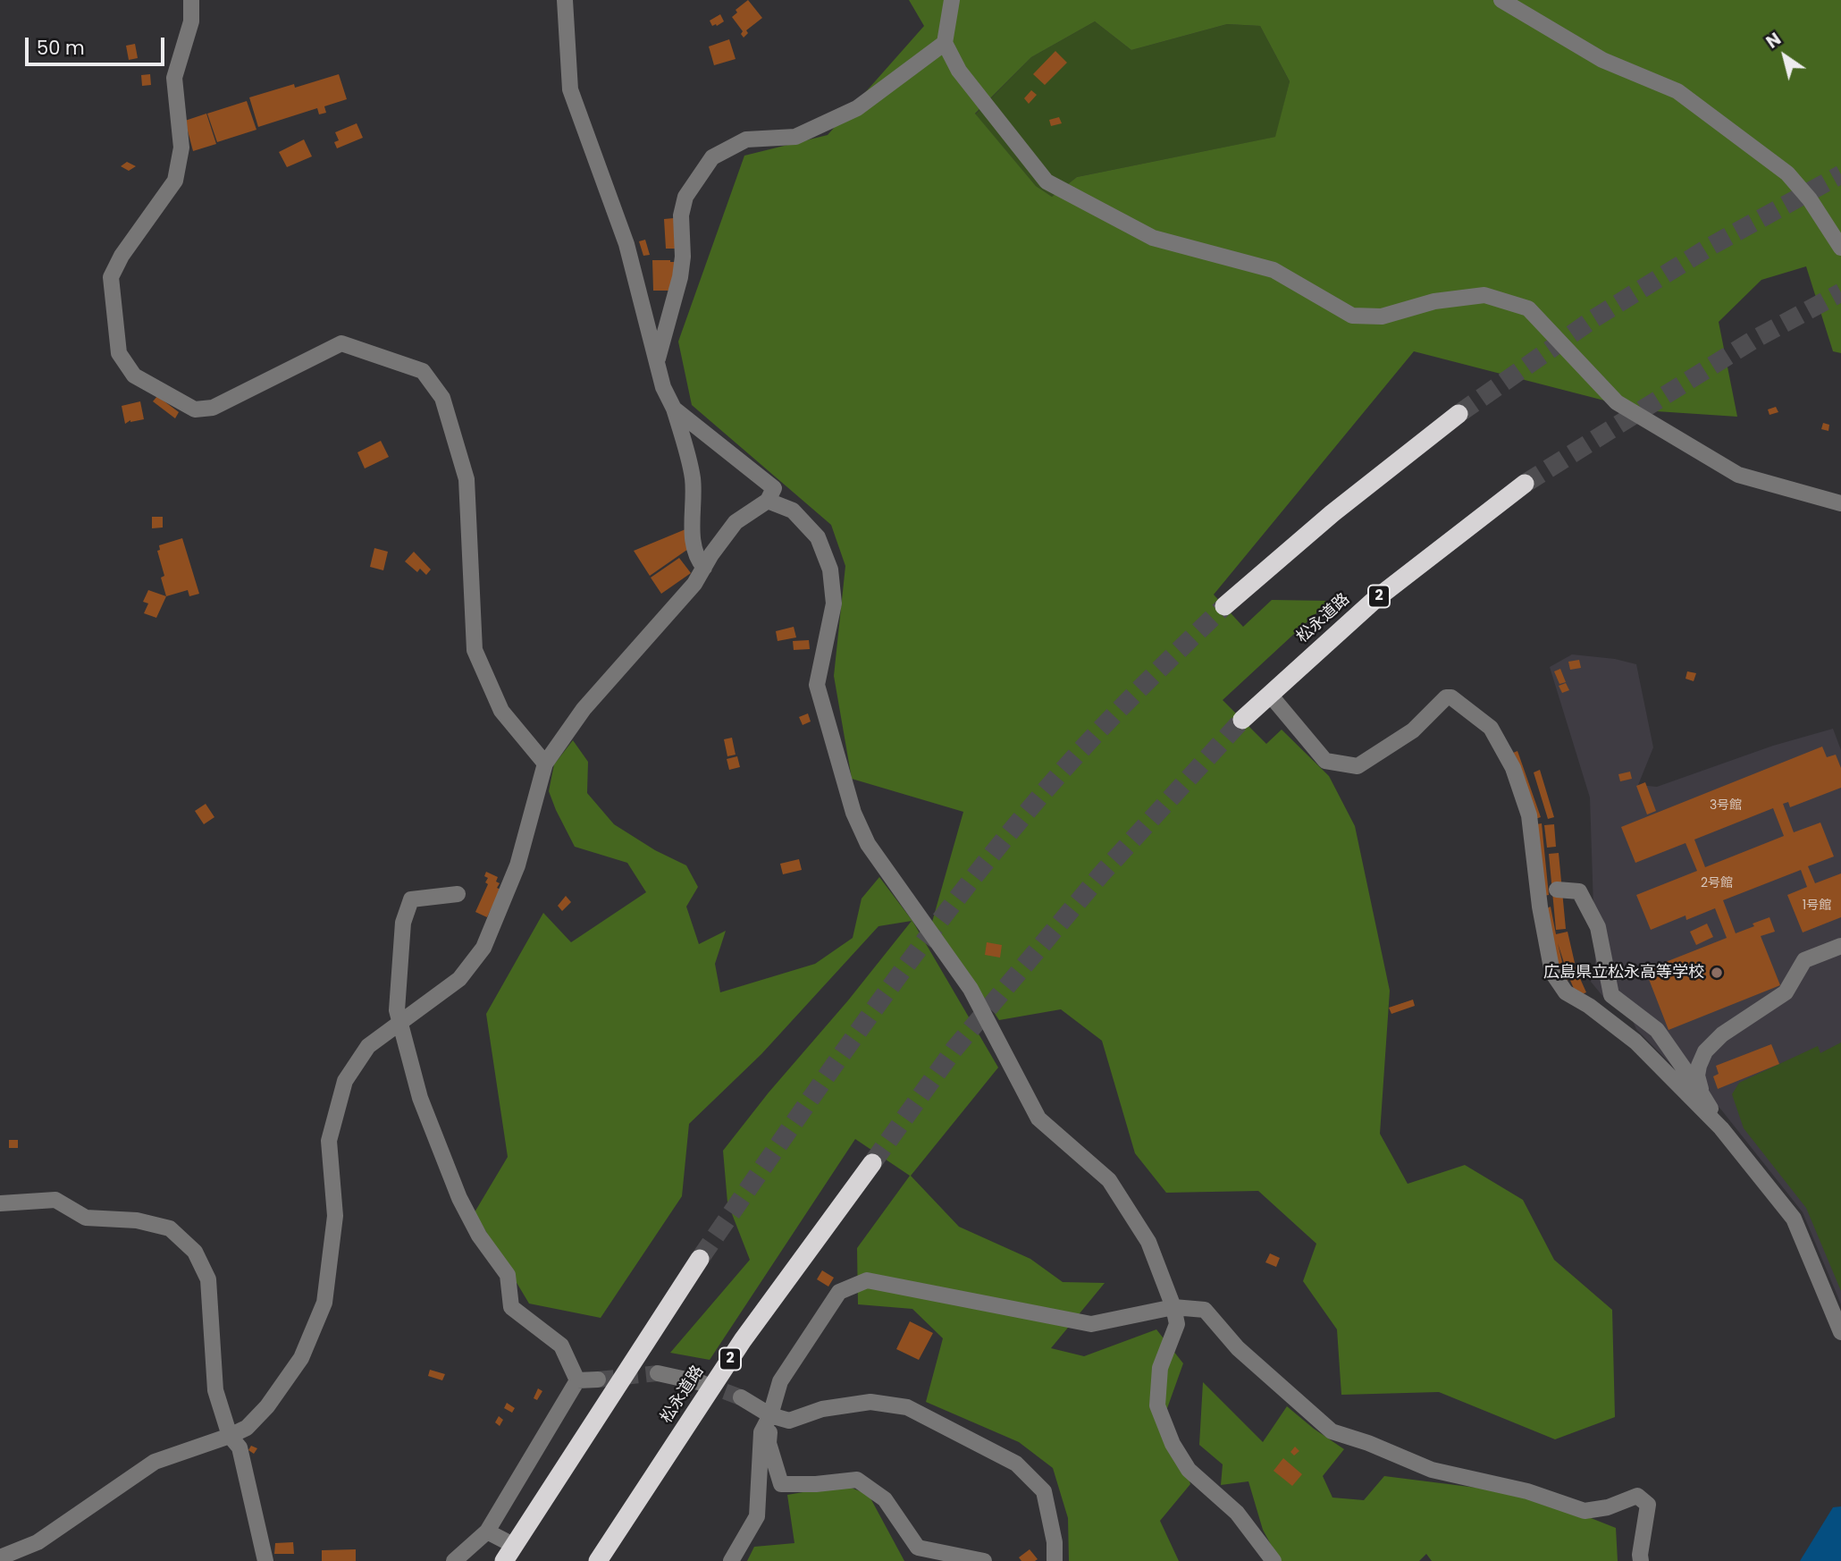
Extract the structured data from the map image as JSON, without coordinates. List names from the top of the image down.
{
  "streets": {
    "highway": ["2", "松永道路"]
  },
  "places": ["広島県立松永高等学校"],
  "house_numbers": ["3号館", "2号館", "1号館"],
  "scale_bar": "50 m",
  "north": "top left"
}
